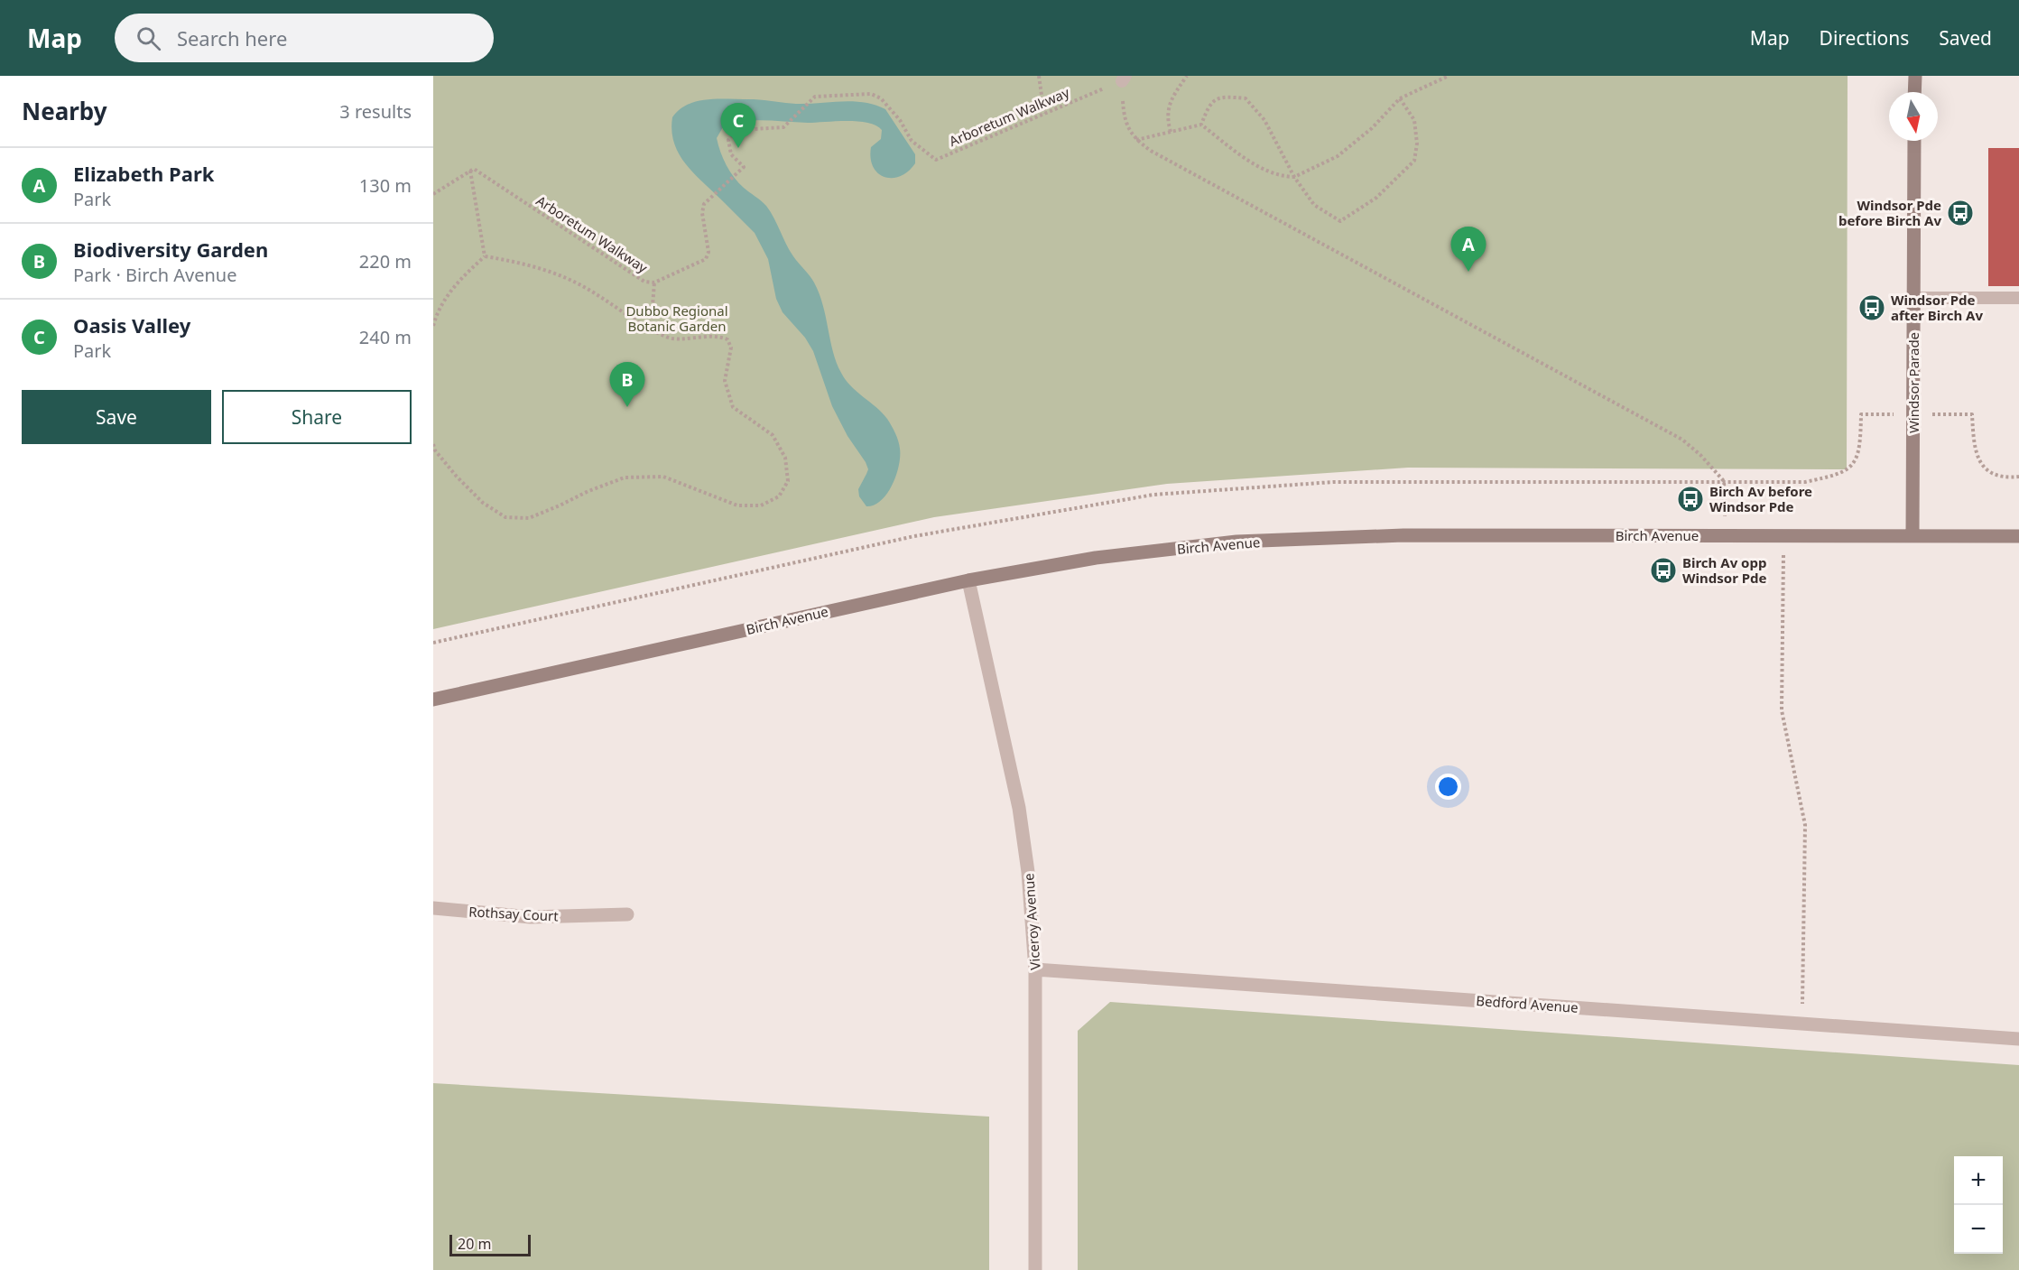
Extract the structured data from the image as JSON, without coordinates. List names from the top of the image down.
{
  "streets": {
    "street": [
      "Windsor Parade",
      "Birch Avenue",
      "Rothsay Court",
      "Viceroy Avenue",
      "Bedford Avenue"
    ],
    "path": ["Arboretum Walkway"]
  },
  "crossings": [
    ["Windsor Parade", "Birch Avenue"],
    ["Birch Avenue", "Viceroy Avenue"],
    ["Viceroy Avenue", "Bedford Avenue"]
  ],
  "parks": ["Dubbo Regional Botanic Garden"],
  "places": {
    "bus stop": [
      "Windsor Pde before Birch Av",
      "Windsor Pde after Birch Av",
      "Birch Av before Windsor Pde",
      "Birch Av opp Windsor Pde"
    ]
  },
  "scale_bar": "20 m",
  "north": "bottom",
  "page": {
    "header": "Map",
    "search": "Search here",
    "nav": ["Map", "Directions", "Saved"],
    "heading": ["Nearby", "3 results"],
    "pins": ["C", "A", "B"],
    "list": [
      {
        "mark": "A",
        "name": "Elizabeth Park",
        "note": "Park",
        "value": "130 m"
      },
      {
        "mark": "B",
        "name": "Biodiversity Garden",
        "note": "Park · Birch Avenue",
        "value": "220 m"
      },
      {
        "mark": "C",
        "name": "Oasis Valley",
        "note": "Park",
        "value": "240 m"
      }
    ],
    "buttons": ["Save", "Share"],
    "map_buttons": ["+", "−"],
    "scale": "20 m"
  }
}
